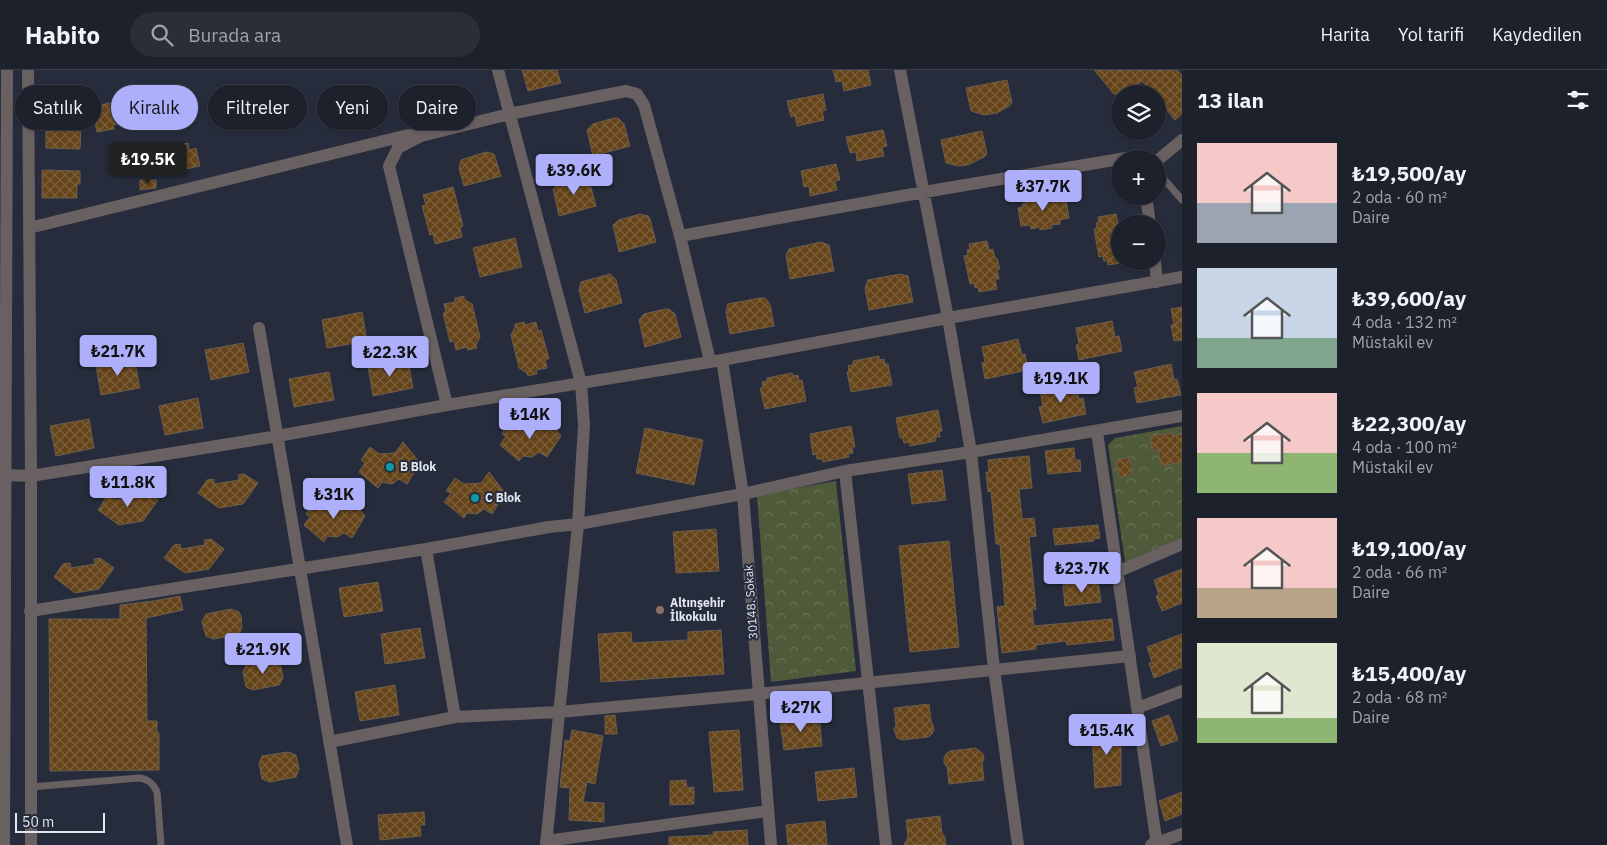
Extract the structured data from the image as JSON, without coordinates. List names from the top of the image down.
{
  "streets": {
    "street": ["30148. Sokak"]
  },
  "places": ["B Blok", "C Blok", "Altınşehir İlkokulu"],
  "scale_bar": "50 m",
  "page": {
    "header": "Habito",
    "search": "Burada ara",
    "nav": ["Harita", "Yol tarifi", "Kaydedilen"],
    "heading": "13 ilan",
    "map_buttons": ["+", "−"],
    "chip": [
      "Satılık",
      "Kiralık",
      "Filtreler",
      "Yeni",
      "Daire"
    ],
    "list": [
      {
        "name": "₺19,500/ay",
        "note": "2 oda · 60 m² · Daire"
      },
      {
        "name": "₺39,600/ay",
        "note": "4 oda · 132 m² · Müstakil ev"
      },
      {
        "name": "₺22,300/ay",
        "note": "4 oda · 100 m² · Müstakil ev"
      },
      {
        "name": "₺19,100/ay",
        "note": "2 oda · 66 m² · Daire"
      },
      {
        "name": "₺15,400/ay",
        "note": "2 oda · 68 m² · Daire"
      }
    ],
    "price": [
      "₺19.5K",
      "₺39.6K",
      "₺37.7K",
      "₺21.7K",
      "₺22.3K",
      "₺19.1K",
      "₺14K",
      "₺11.8K",
      "₺31K",
      "₺23.7K",
      "₺21.9K",
      "₺27K",
      "₺15.4K"
    ],
    "scale": "50 m"
  }
}
